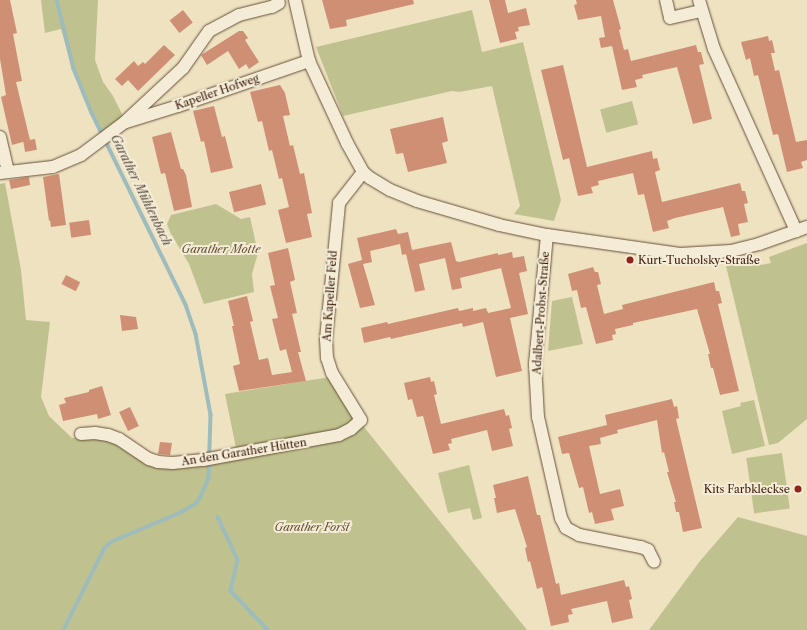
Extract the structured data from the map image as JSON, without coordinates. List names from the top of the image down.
{
  "streets": {
    "street": [
      "Kapeller Hofweg",
      "Am Kapeller Feld",
      "Adalbert-Probst-Straße",
      "An den Garather Hütten"
    ]
  },
  "crossings": [
    ["Am Kapeller Feld", "An den Garather Hütten"]
  ],
  "water": ["Garather Mühlenbach"],
  "parks": ["Garather Motte", "Garather Forst"],
  "places": ["Kurt-Tucholsky-Straße", "Kits Farbkleckse"]
}
